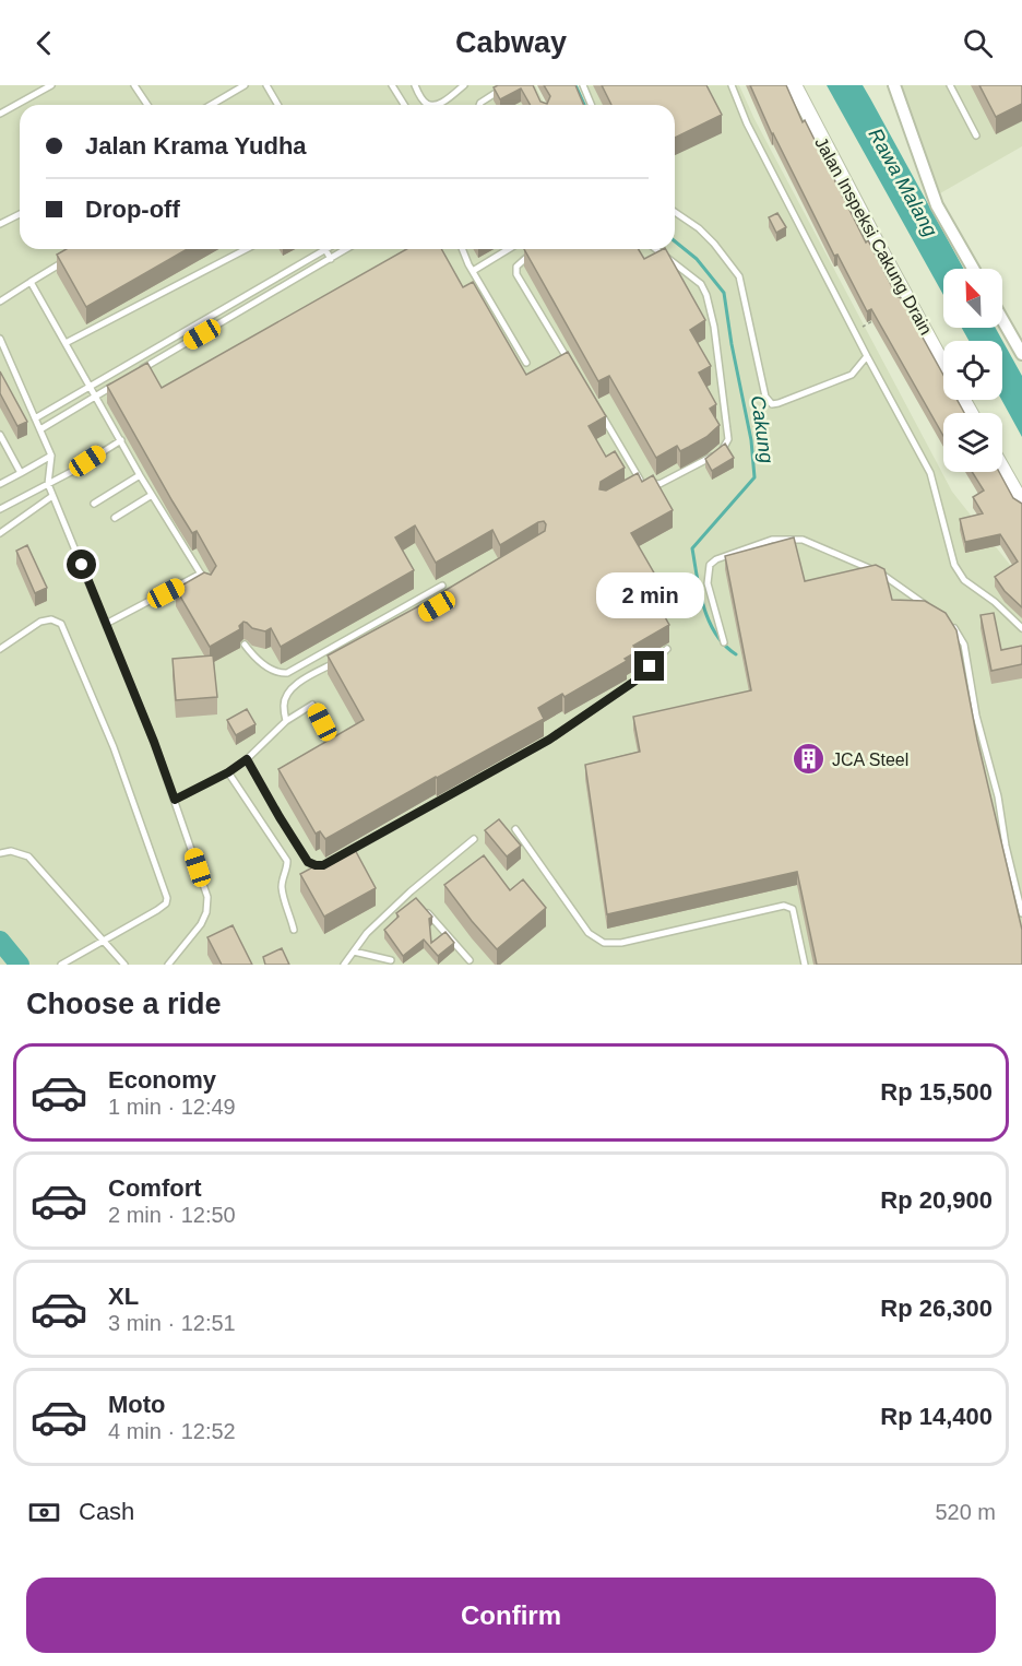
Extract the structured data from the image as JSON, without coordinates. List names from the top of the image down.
{
  "streets": {
    "street": ["Jalan Inspeksi Cakung Drain"]
  },
  "water": ["Rawa Malang", "Cakung"],
  "places": {
    "building": ["JCA Steel"]
  },
  "north": "top left",
  "page": {
    "header": "Cabway",
    "banner": ["Jalan Krama Yudha", "Drop-off"],
    "bubble": "2 min",
    "heading": "Choose a ride",
    "list": [
      {
        "name": "Economy",
        "note": "1 min · 12:49",
        "value": "Rp 15,500"
      },
      {
        "name": "Comfort",
        "note": "2 min · 12:50",
        "value": "Rp 20,900"
      },
      {
        "name": "XL",
        "note": "3 min · 12:51",
        "value": "Rp 26,300"
      },
      {
        "name": "Moto",
        "note": "4 min · 12:52",
        "value": "Rp 14,400"
      }
    ],
    "pay": ["Cash", "520 m"],
    "buttons": "Confirm"
  }
}
